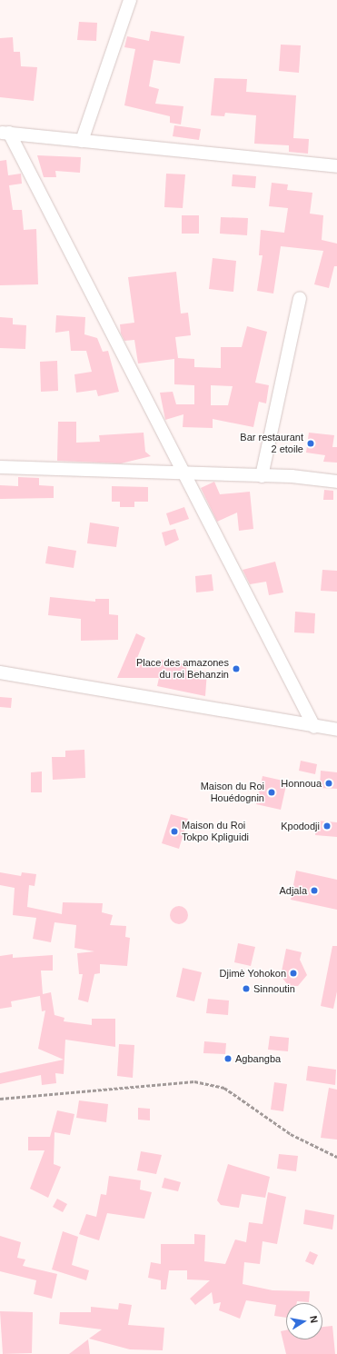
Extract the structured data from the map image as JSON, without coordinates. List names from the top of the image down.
{
  "places": [
    "Bar restaurant 2 etoile",
    "Place des amazones du roi Behanzin",
    "Honnoua",
    "Maison du Roi Houédognin",
    "Kpododji",
    "Maison du Roi Tokpo Kpliguidi",
    "Adjala",
    "Djimè Yohokon",
    "Sinnoutin",
    "Agbangba"
  ],
  "north": "right"
}
